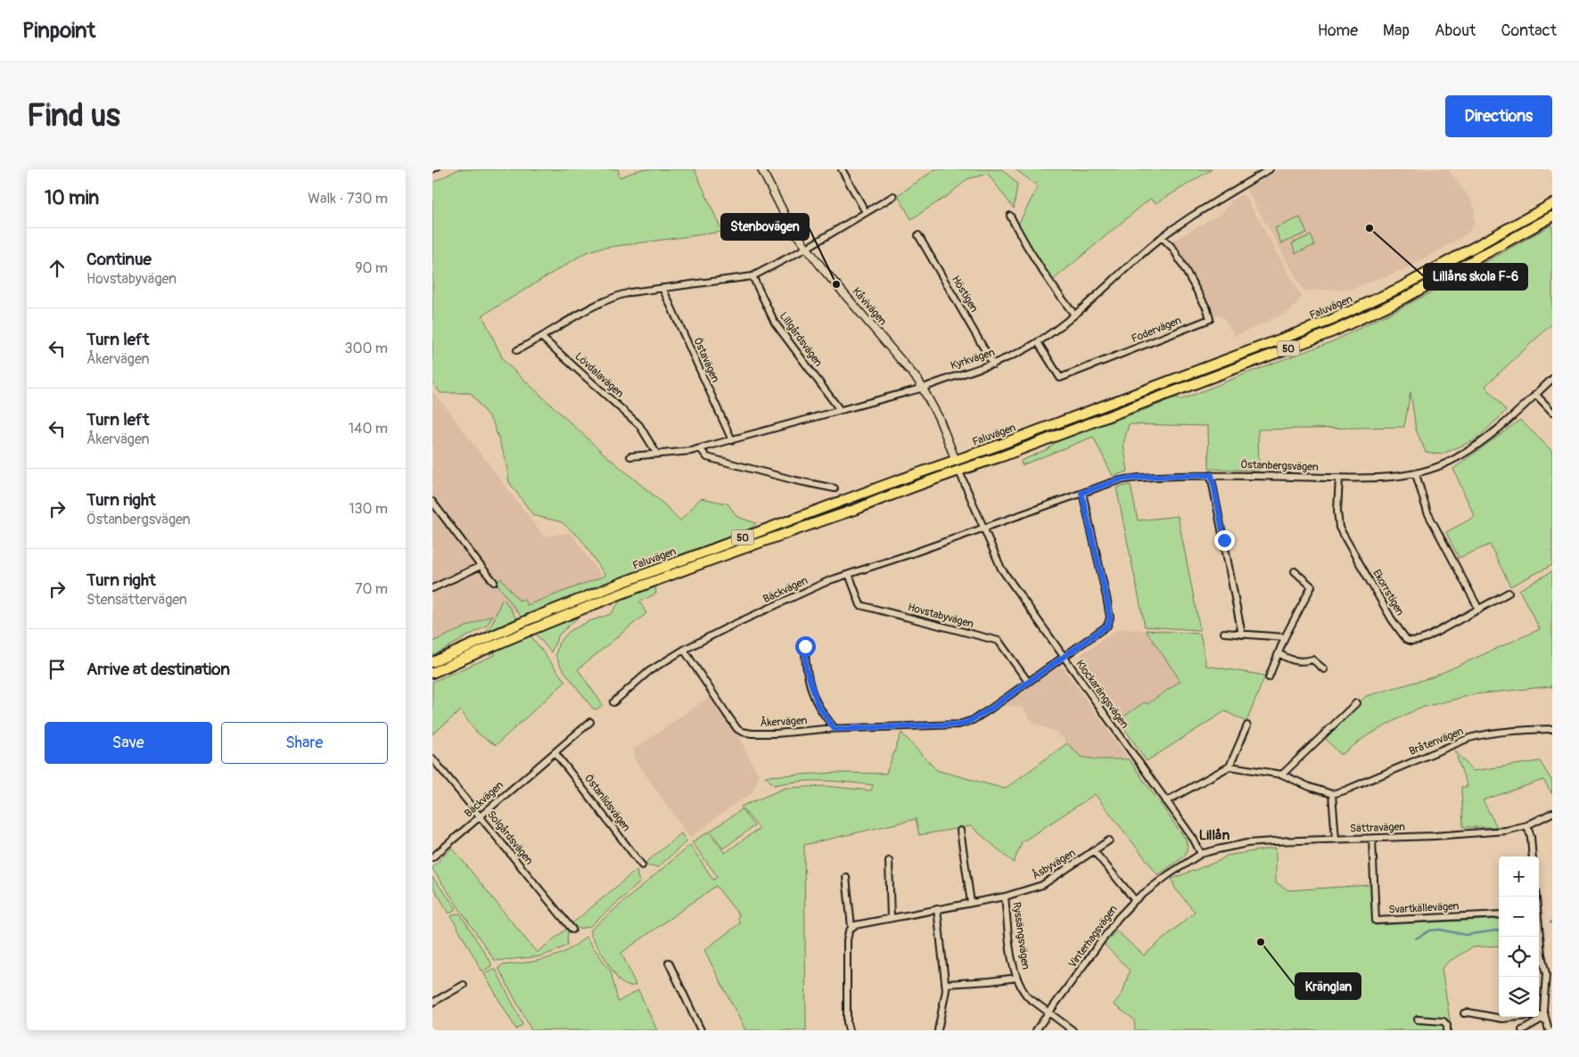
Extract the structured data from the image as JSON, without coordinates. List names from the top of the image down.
{
  "streets": {
    "highway": ["Faluvägen", "50"],
    "street": [
      "Höstigen",
      "Kåvivägen",
      "Fodervägen",
      "Lillgårdsvägen",
      "Kyrkvägen",
      "Östavägen",
      "Lövdalavägen",
      "Östanbergsvägen",
      "Bäckvägen",
      "Ekorrstigen",
      "Hovstabyvägen",
      "Klockarängsvägen",
      "Åkervägen",
      "Bråtenvägen",
      "Östanlidsvägen",
      "Sättravägen",
      "Solgårdsvägen",
      "Åsbyvägen",
      "Svartkällevägen",
      "Ryssängsvägen",
      "Vinterhagsvägen"
    ]
  },
  "crossings": [
    ["Höstigen", "Kyrkvägen"],
    ["Kåvivägen", "Faluvägen"],
    ["Kåvivägen", "Kyrkvägen"],
    ["Faluvägen", "Klockarängsvägen"],
    ["Fodervägen", "Kyrkvägen"],
    ["Lillgårdsvägen", "Kyrkvägen"],
    ["Kyrkvägen", "Östavägen"],
    ["Kyrkvägen", "Lövdalavägen"],
    ["Östanbergsvägen", "Bäckvägen"],
    ["Östanbergsvägen", "Ekorrstigen"],
    ["Östanbergsvägen", "Klockarängsvägen"],
    ["Östanbergsvägen", "Åkervägen"],
    ["Bäckvägen", "Hovstabyvägen"],
    ["Bäckvägen", "Klockarängsvägen"],
    ["Bäckvägen", "Åkervägen"],
    ["Bäckvägen", "Östanlidsvägen"],
    ["Bäckvägen", "Solgårdsvägen"],
    ["Hovstabyvägen", "Åkervägen"],
    ["Klockarängsvägen", "Åkervägen"],
    ["Klockarängsvägen", "Sättravägen"],
    ["Klockarängsvägen", "Vinterhagsvägen"],
    ["Sättravägen", "Svartkällevägen"],
    ["Sättravägen", "Vinterhagsvägen"],
    ["Åsbyvägen", "Ryssängsvägen"],
    ["Ryssängsvägen", "Vinterhagsvägen"]
  ],
  "districts": ["Lillån"],
  "places": ["Lillåns skola F-6", "Stenbovägen", "Kränglan"],
  "page": {
    "header": "Pinpoint",
    "nav": [
      "Home",
      "Map",
      "About",
      "Contact"
    ],
    "buttons": [
      "Directions",
      ["Save", "Share"]
    ],
    "title": "Find us",
    "heading": ["10 min", "Walk · 730 m"],
    "list": [
      ["Continue", "Hovstabyvägen", "90 m"],
      ["Turn left", "Åkervägen", "300 m"],
      ["Turn left", "Åkervägen", "140 m"],
      ["Turn right", "Östanbergsvägen", "130 m"],
      ["Turn right", "Stensättervägen", "70 m"],
      "Arrive at destination"
    ],
    "map_buttons": ["+", "−"]
  }
}
